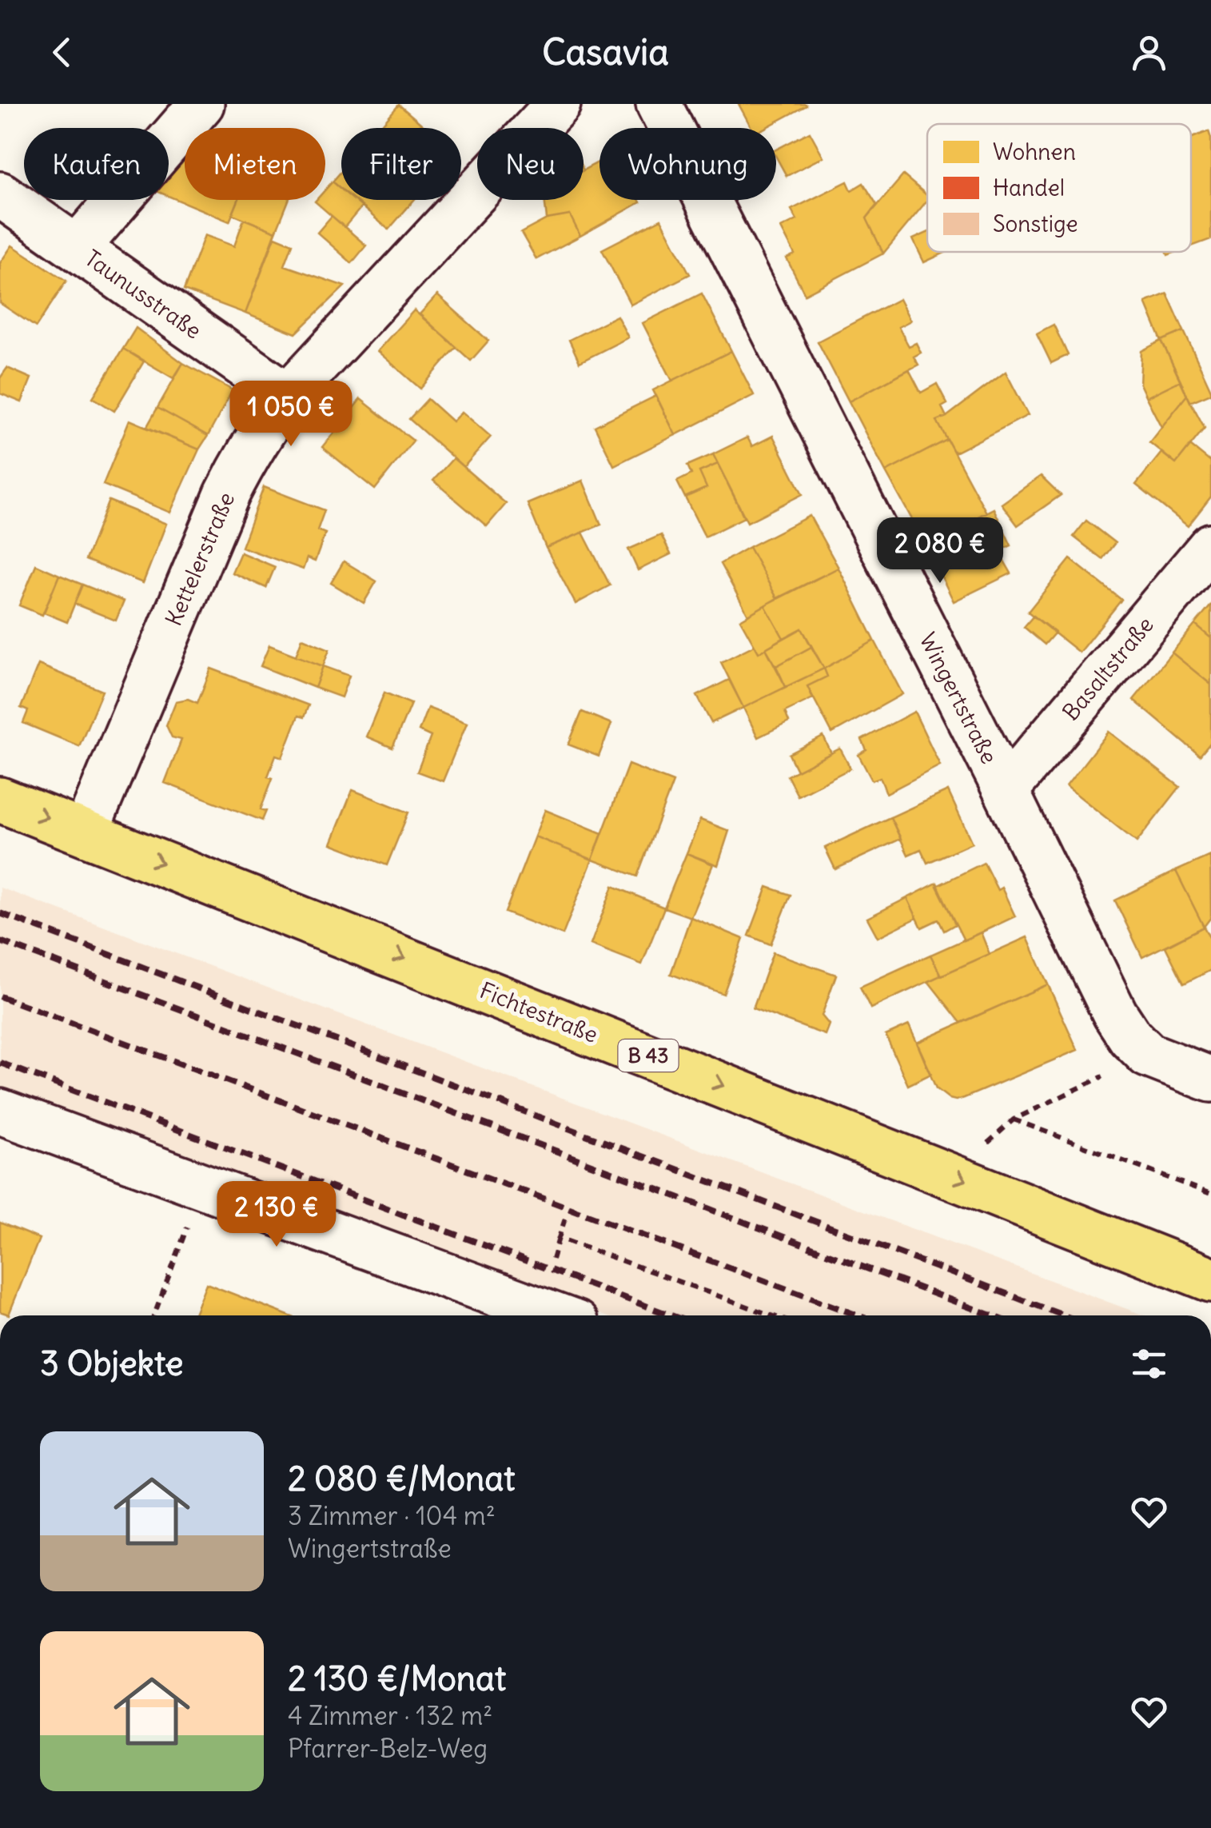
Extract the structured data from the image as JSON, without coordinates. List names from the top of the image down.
{
  "streets": {
    "main road": ["Fichtestraße", "B 43"],
    "street": [
      "Taunusstraße",
      "Kettelerstraße",
      "Basaltstraße",
      "Wingertstraße"
    ]
  },
  "crossings": [
    ["Taunusstraße", "Kettelerstraße"],
    ["Kettelerstraße", "Fichtestraße"],
    ["Basaltstraße", "Wingertstraße"]
  ],
  "one_way": ["Fichtestraße"],
  "legend": ["Wohnen", "Handel", "Sonstige"],
  "page": {
    "header": "Casavia",
    "chip": [
      "Kaufen",
      "Mieten",
      "Filter",
      "Neu",
      "Wohnung"
    ],
    "price": ["1 050 €", "2 080 €", "2 130 €"],
    "heading": "3 Objekte",
    "list": [
      {
        "name": "2 080 €/Monat",
        "note": "3 Zimmer · 104 m² · Wingertstraße"
      },
      {
        "name": "2 130 €/Monat",
        "note": "4 Zimmer · 132 m² · Pfarrer-Belz-Weg"
      }
    ]
  }
}
